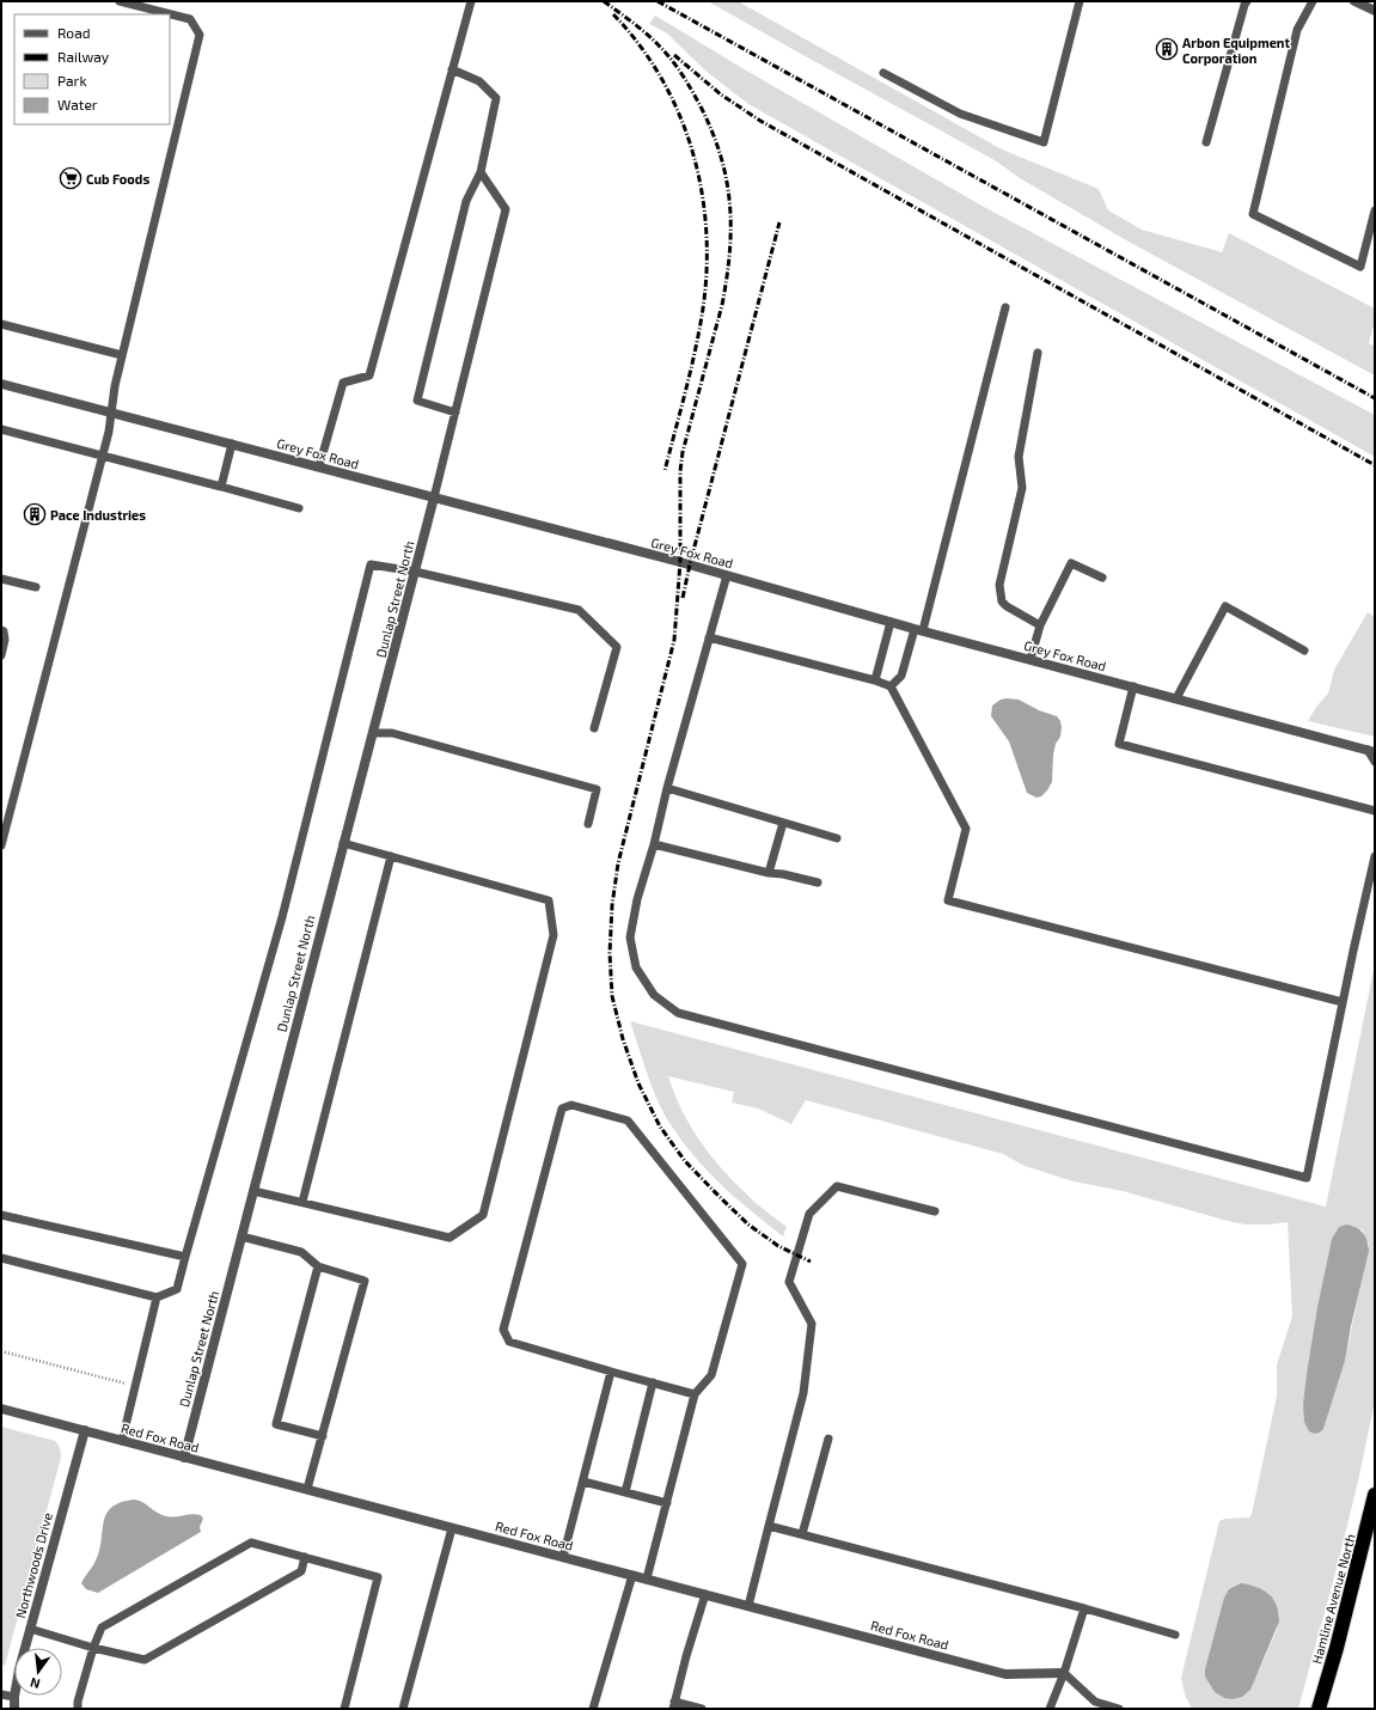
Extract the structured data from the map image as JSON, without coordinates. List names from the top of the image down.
{
  "streets": {
    "highway": ["Hamline Avenue North"],
    "street": [
      "Grey Fox Road",
      "Dunlap Street North",
      "Red Fox Road",
      "Northwoods Drive"
    ]
  },
  "crossings": [
    ["Grey Fox Road", "Dunlap Street North"],
    ["Dunlap Street North", "Red Fox Road"],
    ["Red Fox Road", "Northwoods Drive"]
  ],
  "places": {
    "building": ["Arbon Equipment Corporation", "Pace Industries"],
    "supermarket": ["Cub Foods"]
  },
  "legend": [
    "Road",
    "Railway",
    "Park",
    "Water"
  ],
  "north": "bottom"
}
